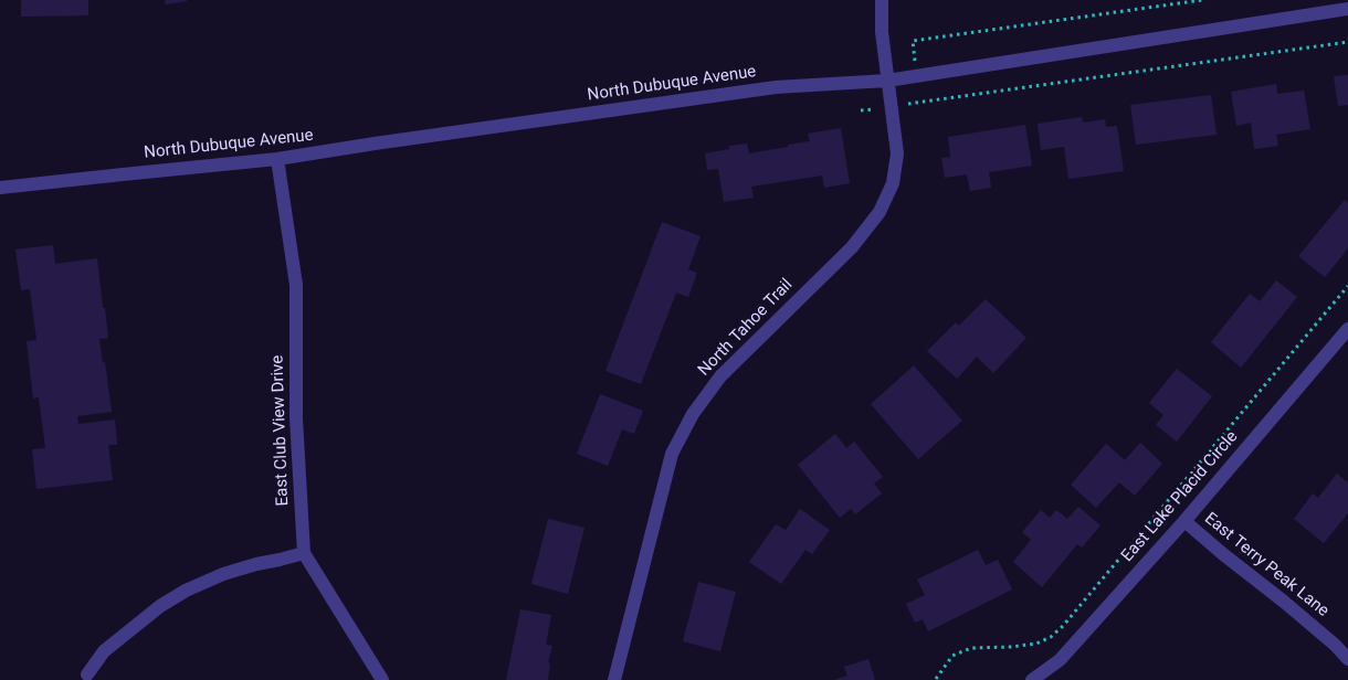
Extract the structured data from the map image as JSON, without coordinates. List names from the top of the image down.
{
  "streets": {
    "street": [
      "North Dubuque Avenue",
      "North Tahoe Trail",
      "East Club View Drive",
      "East Lake Placid Circle",
      "East Terry Peak Lane"
    ]
  },
  "crossings": [
    ["North Dubuque Avenue", "North Tahoe Trail"],
    ["North Dubuque Avenue", "East Club View Drive"],
    ["East Lake Placid Circle", "East Terry Peak Lane"]
  ]
}
